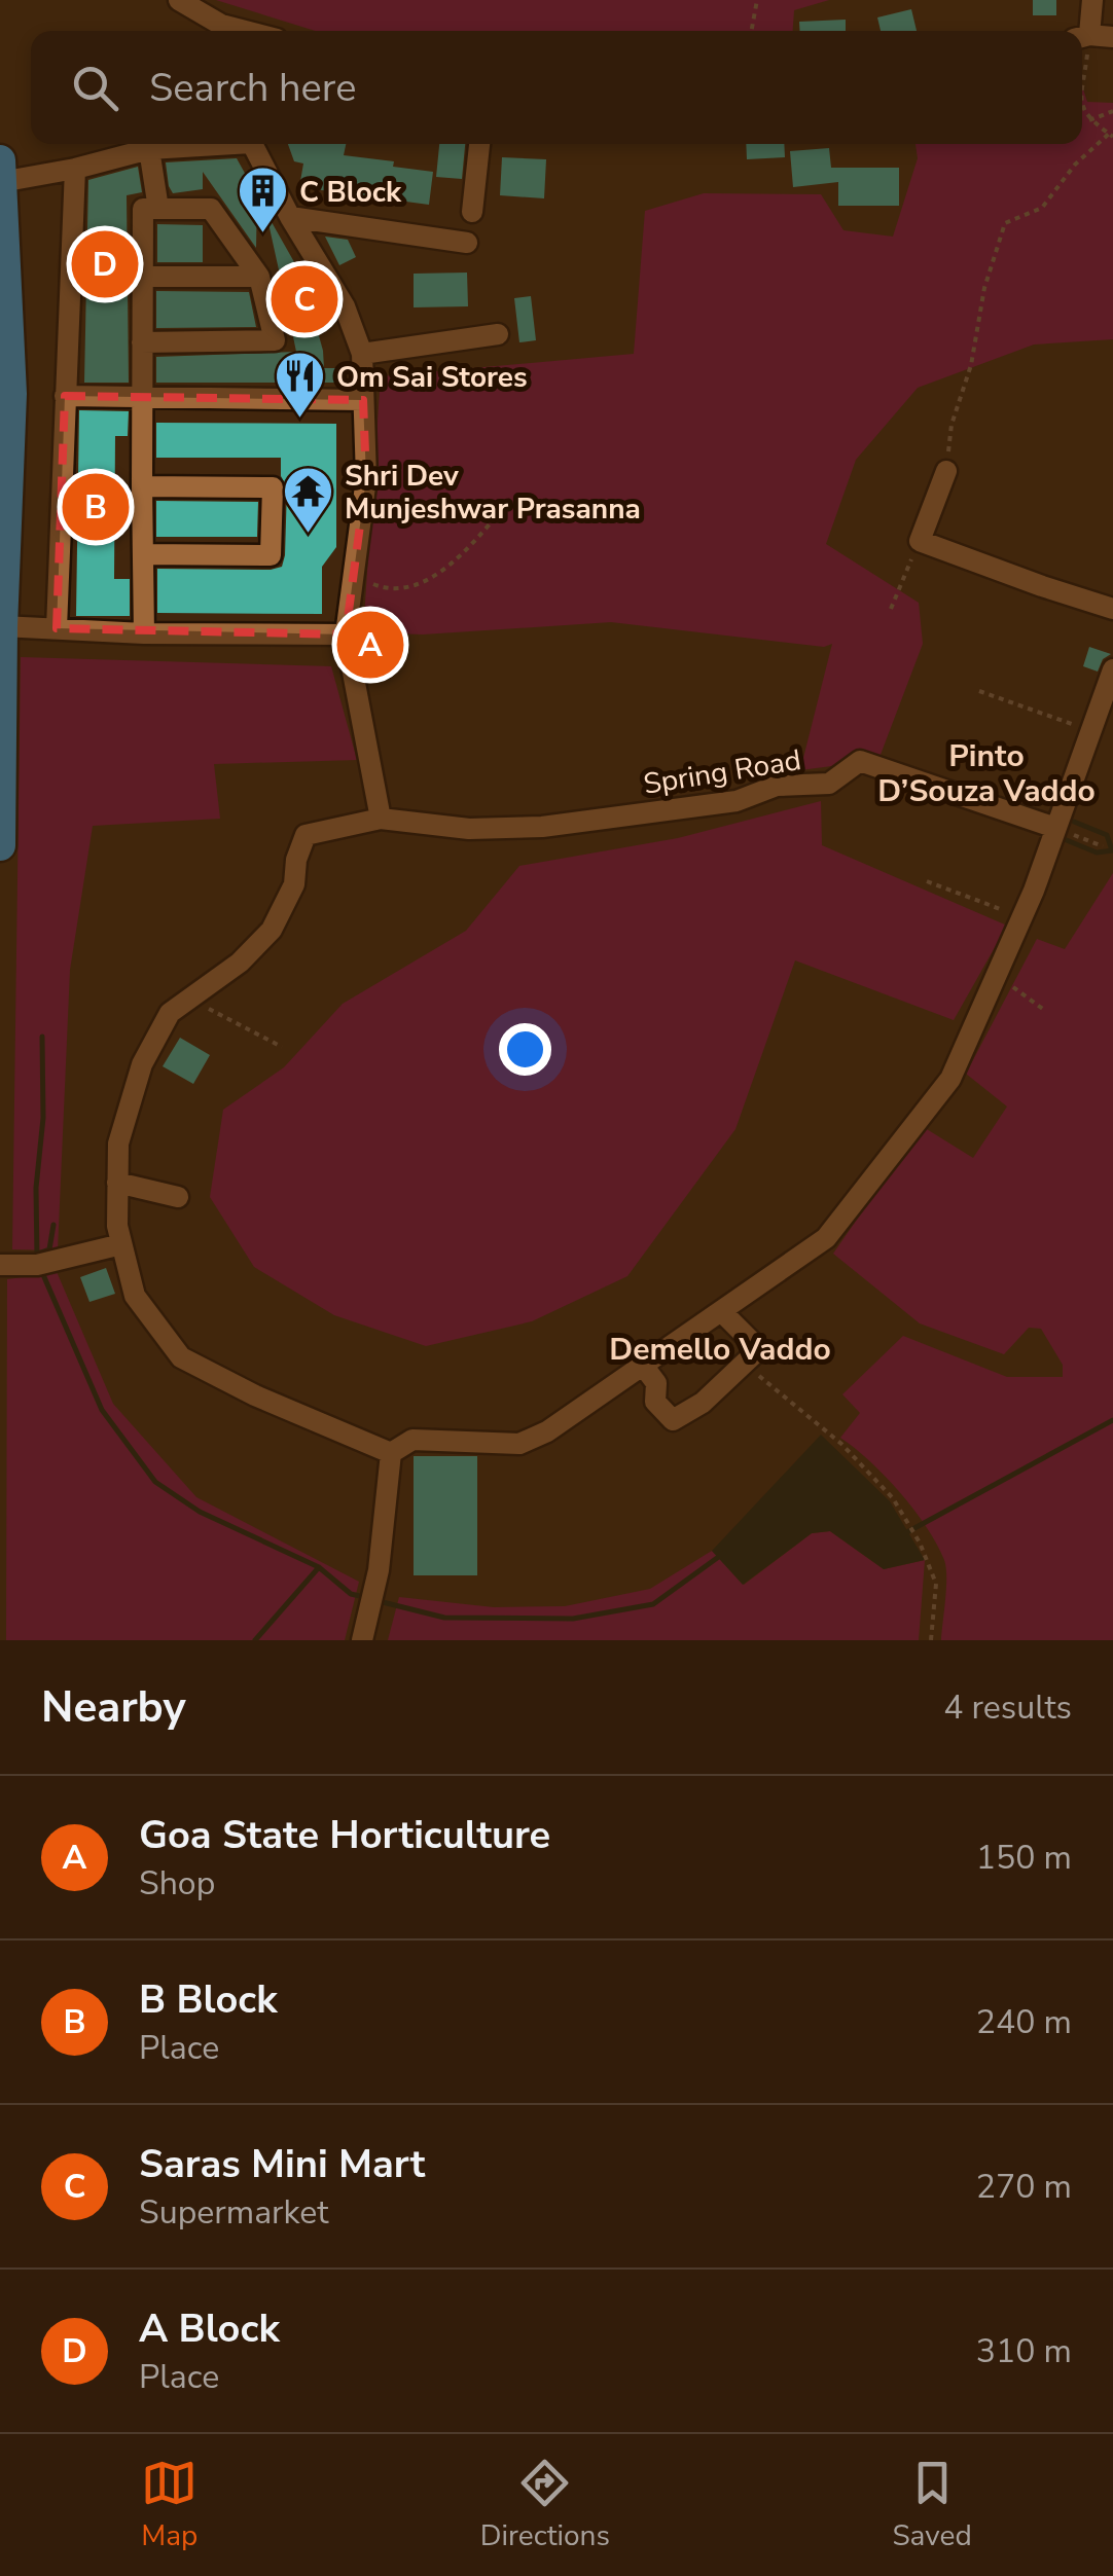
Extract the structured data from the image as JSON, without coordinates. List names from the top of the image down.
{
  "streets": {
    "street": ["Spring Road"]
  },
  "districts": ["Pinto D’Souza Vaddo", "Demello Vaddo"],
  "places": {
    "building": ["C Block"],
    "restaurant": ["Om Sai Stores"],
    "temple": ["Shri Dev Munjeshwar Prasanna"]
  },
  "page": {
    "search": "Search here",
    "pins": [
      "D",
      "C",
      "B",
      "A"
    ],
    "heading": ["Nearby", "4 results"],
    "list": [
      {
        "mark": "A",
        "name": "Goa State Horticulture",
        "note": "Shop",
        "value": "150 m"
      },
      {
        "mark": "B",
        "name": "B Block",
        "note": "Place",
        "value": "240 m"
      },
      {
        "mark": "C",
        "name": "Saras Mini Mart",
        "note": "Supermarket",
        "value": "270 m"
      },
      {
        "mark": "D",
        "name": "A Block",
        "note": "Place",
        "value": "310 m"
      }
    ],
    "nav": ["Map", "Directions", "Saved"]
  }
}
